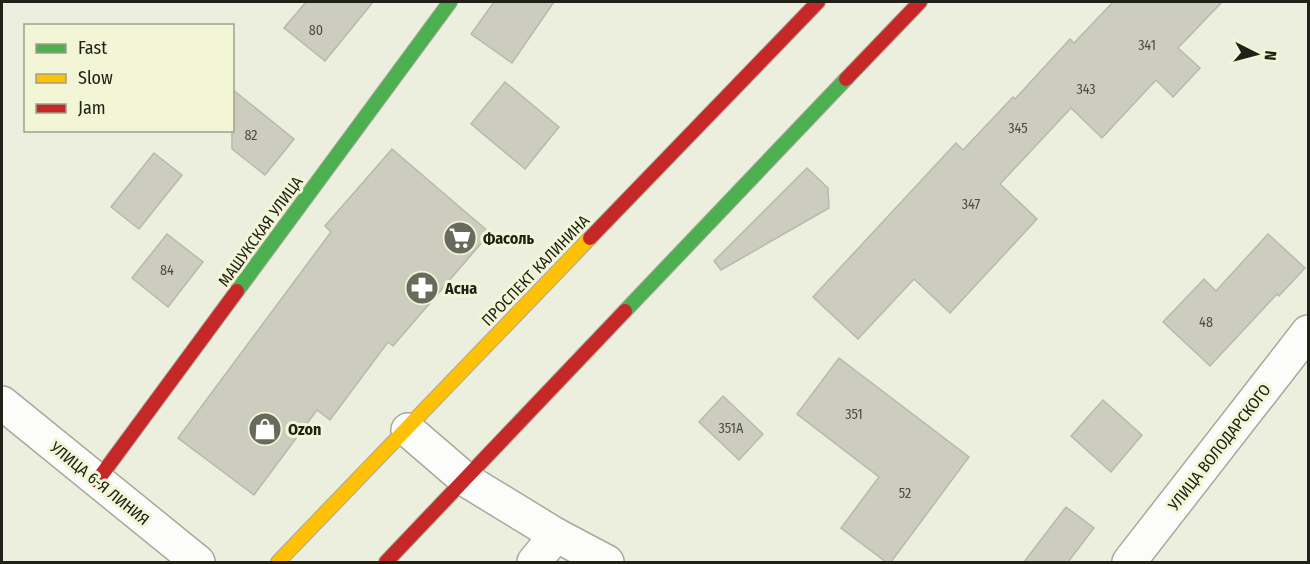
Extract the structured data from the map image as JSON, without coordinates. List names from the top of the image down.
{
  "streets": {
    "main road": ["МАШУКСКАЯ УЛИЦА", "ПРОСПЕКТ КАЛИНИНА"],
    "street": ["УЛИЦА ВОЛОДАРСКОГО", "УЛИЦА 6-Я ЛИНИЯ"]
  },
  "crossings": [
    ["МАШУКСКАЯ УЛИЦА", "УЛИЦА 6-Я ЛИНИЯ"]
  ],
  "places": {
    "supermarket": ["Фасоль"],
    "pharmacy": ["Асна"],
    "shop": ["Ozon"]
  },
  "house_numbers": [
    "80",
    "341",
    "343",
    "345",
    "82",
    "347",
    "84",
    "48",
    "351",
    "351А",
    "52"
  ],
  "legend": ["Fast", "Slow", "Jam"],
  "north": "right"
}
